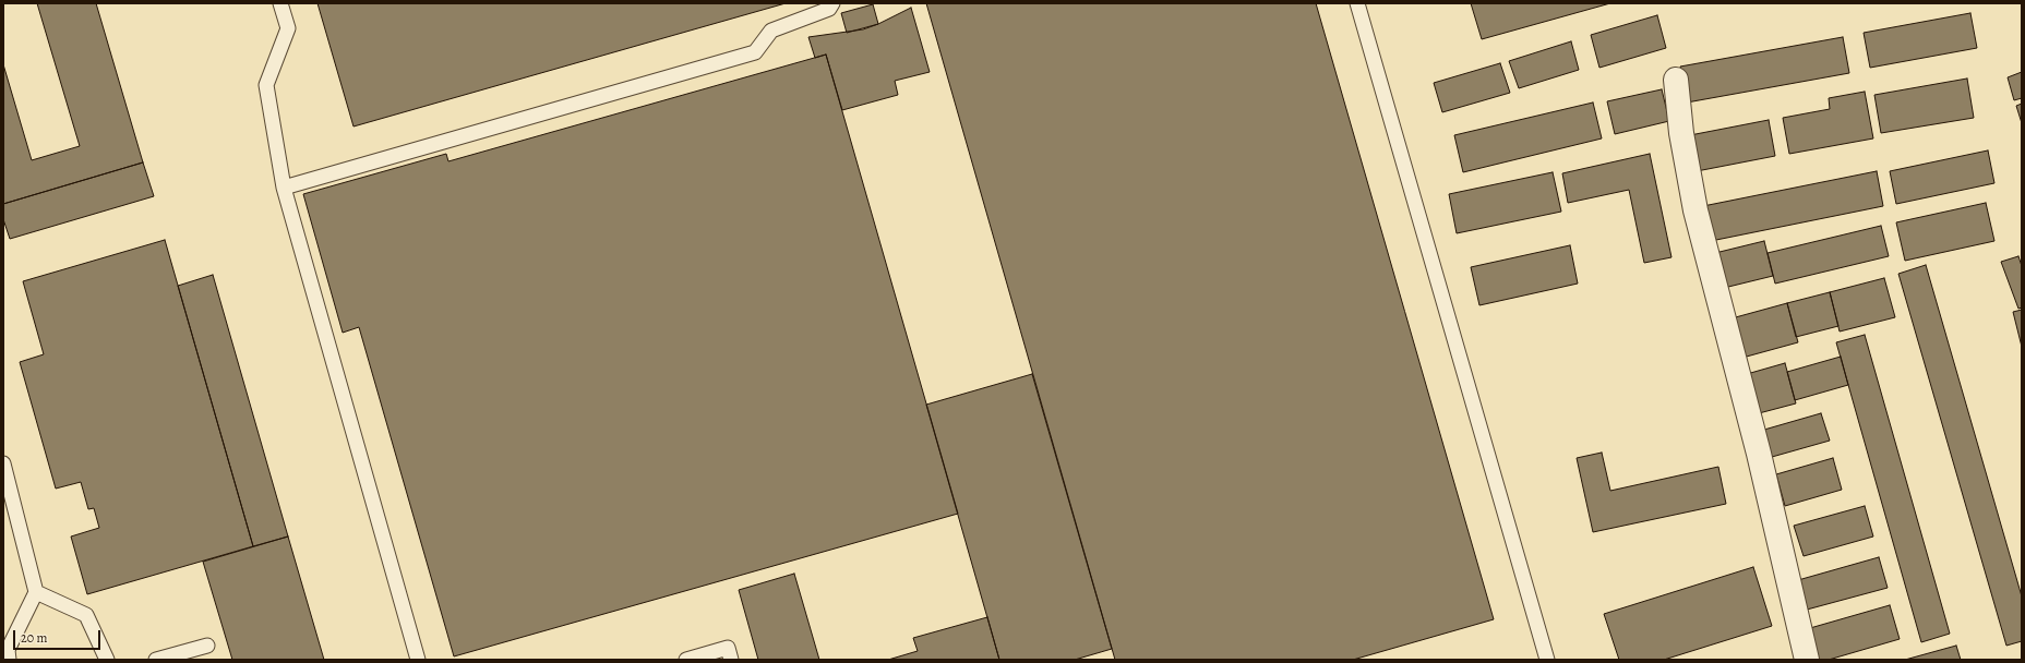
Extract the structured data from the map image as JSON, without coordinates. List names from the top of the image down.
{
  "scale_bar": "20 m"
}
